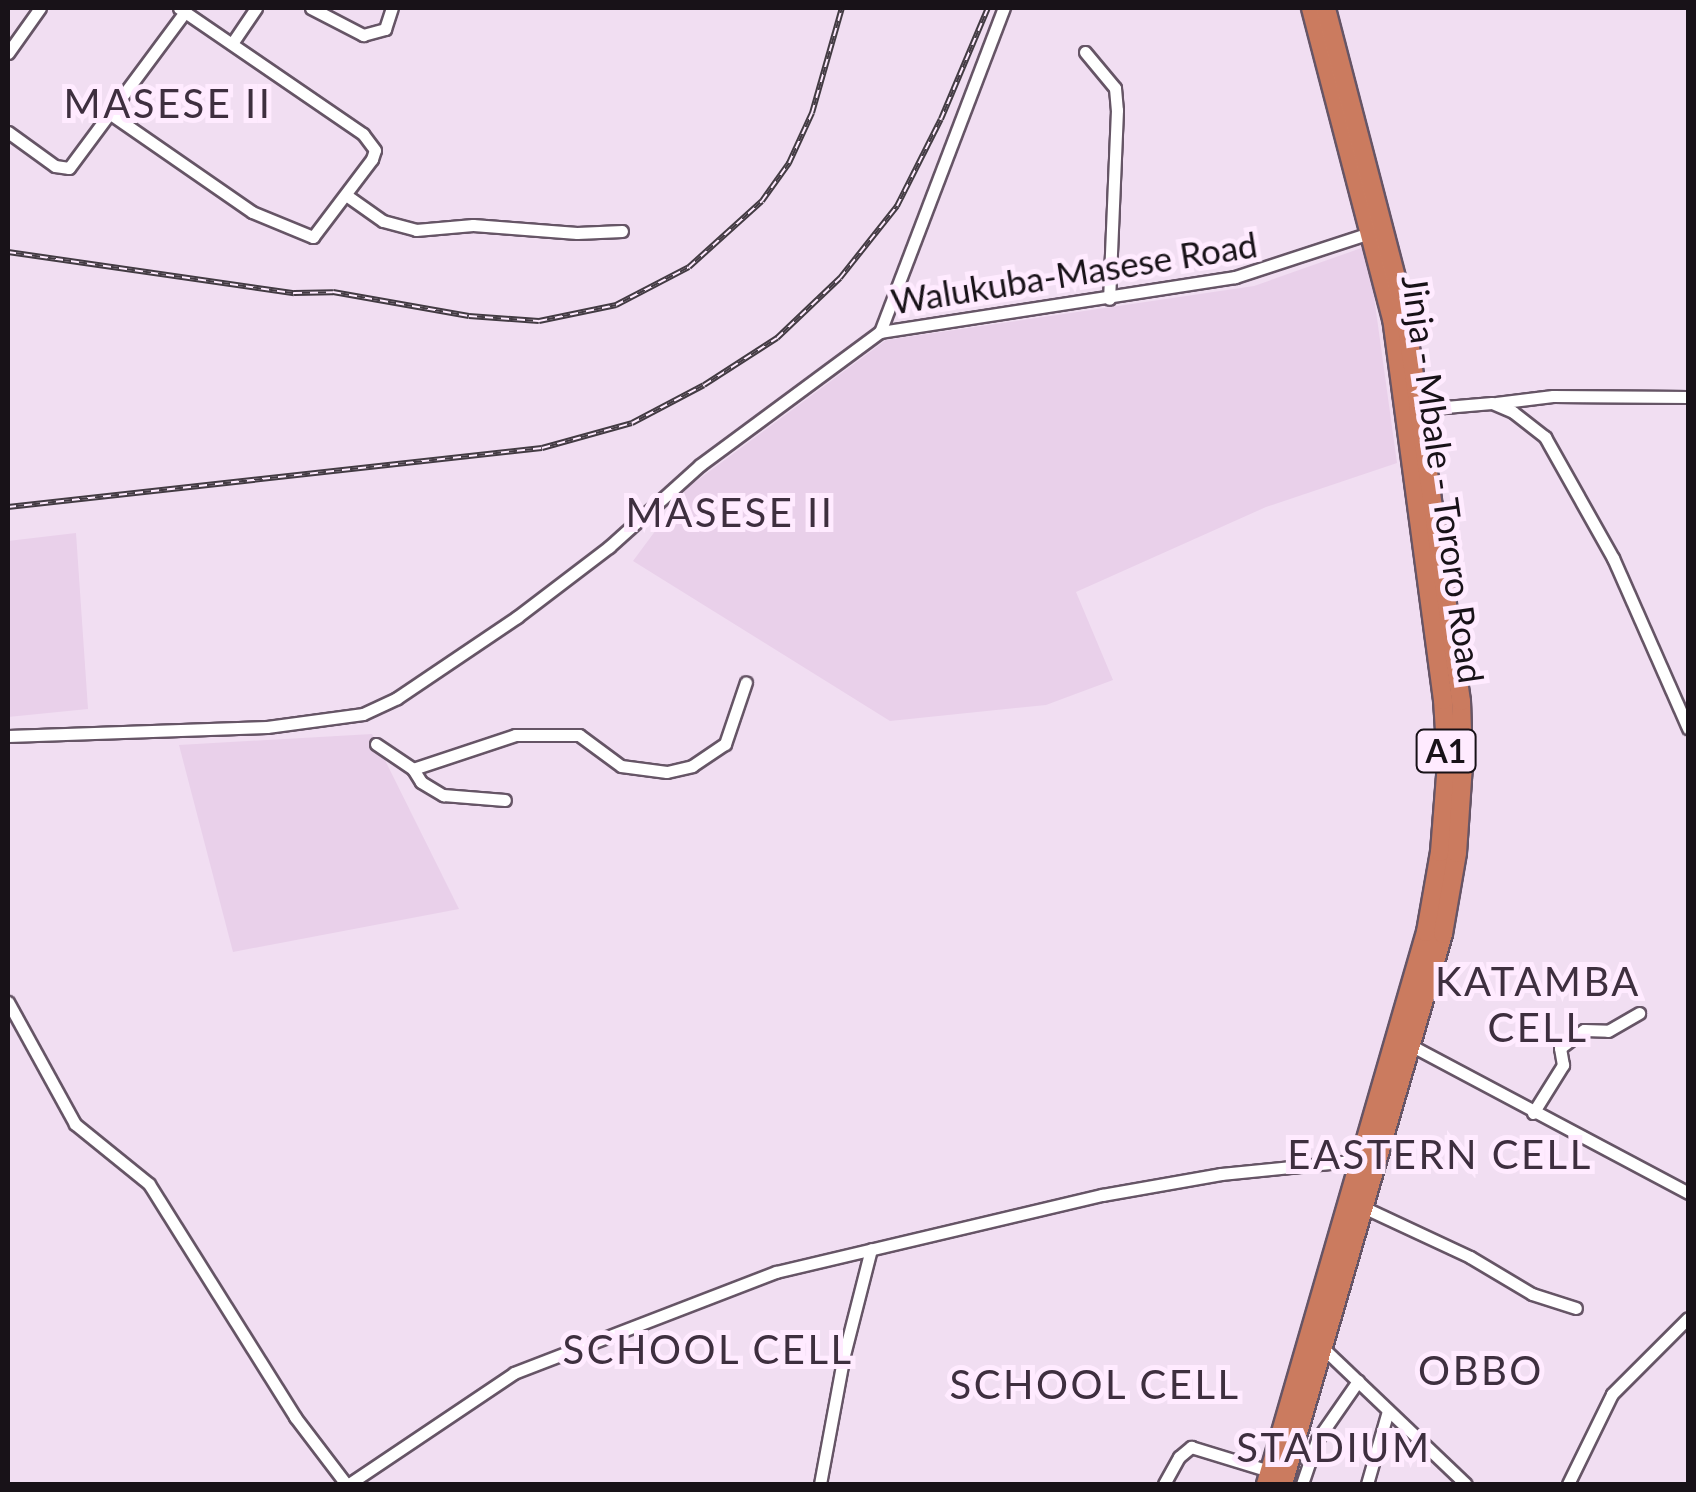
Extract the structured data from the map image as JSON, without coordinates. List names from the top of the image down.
{
  "streets": {
    "highway": ["Jinja - Mbale - Tororo Road", "A1"],
    "street": ["Walukuba-Masese Road"]
  },
  "crossings": [
    ["Walukuba-Masese Road", "Jinja - Mbale - Tororo Road"]
  ],
  "districts": [
    "MASESE II",
    "MASESE II",
    "KATAMBA CELL",
    "EASTERN CELL",
    "SCHOOL CELL",
    "OBBO",
    "SCHOOL CELL",
    "STADIUM"
  ]
}
